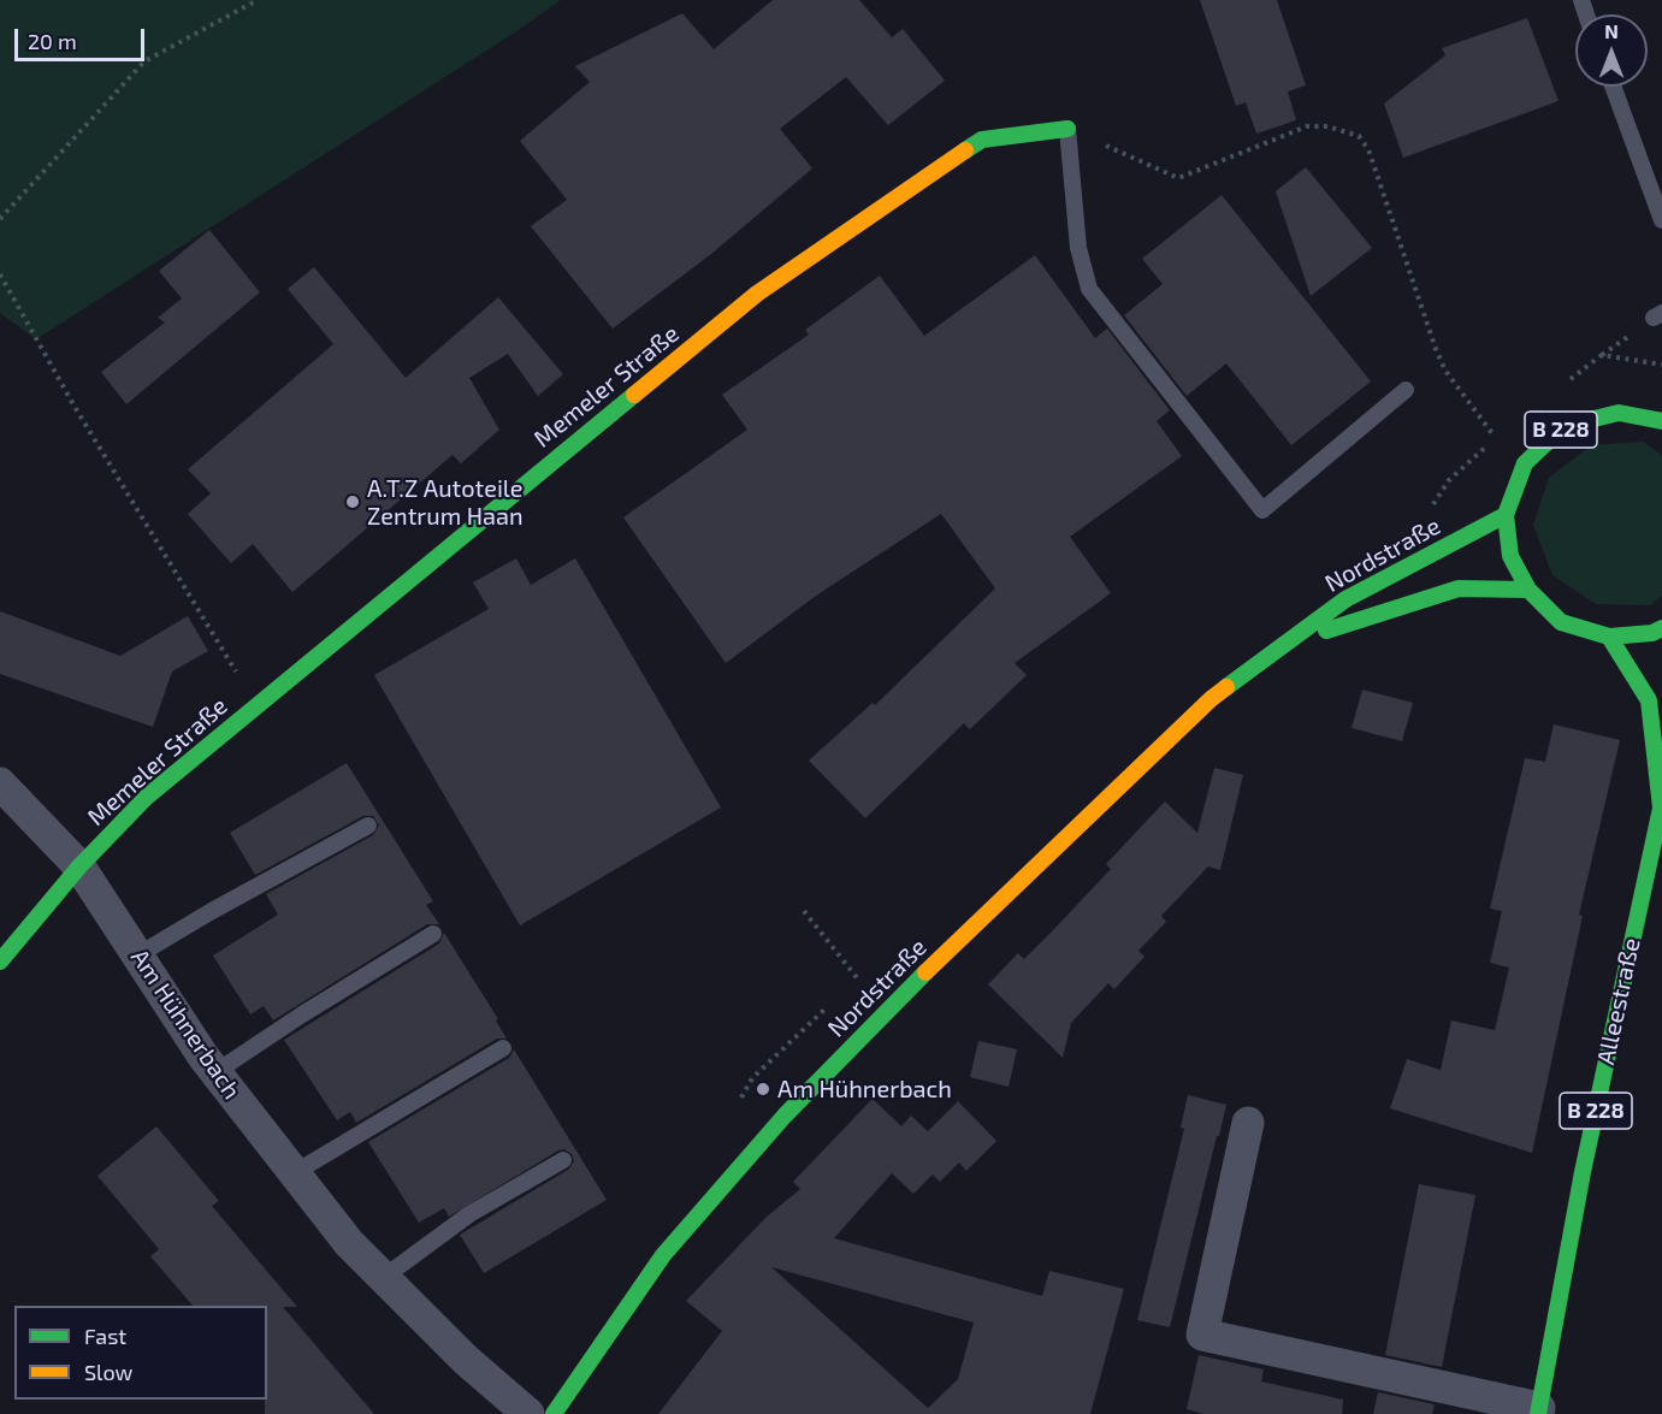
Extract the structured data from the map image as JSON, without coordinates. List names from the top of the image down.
{
  "streets": {
    "street": [
      "Memeler Straße",
      "B 228",
      "Nordstraße",
      "Alleestraße",
      "Am Hühnerbach"
    ]
  },
  "crossings": [
    ["Memeler Straße", "Am Hühnerbach"],
    ["B 228", "Nordstraße"],
    ["B 228", "Alleestraße"]
  ],
  "places": ["A.T.Z Autoteile Zentrum Haan", "Am Hühnerbach"],
  "legend": ["Fast", "Slow"],
  "scale_bar": "20 m",
  "north": "top"
}
